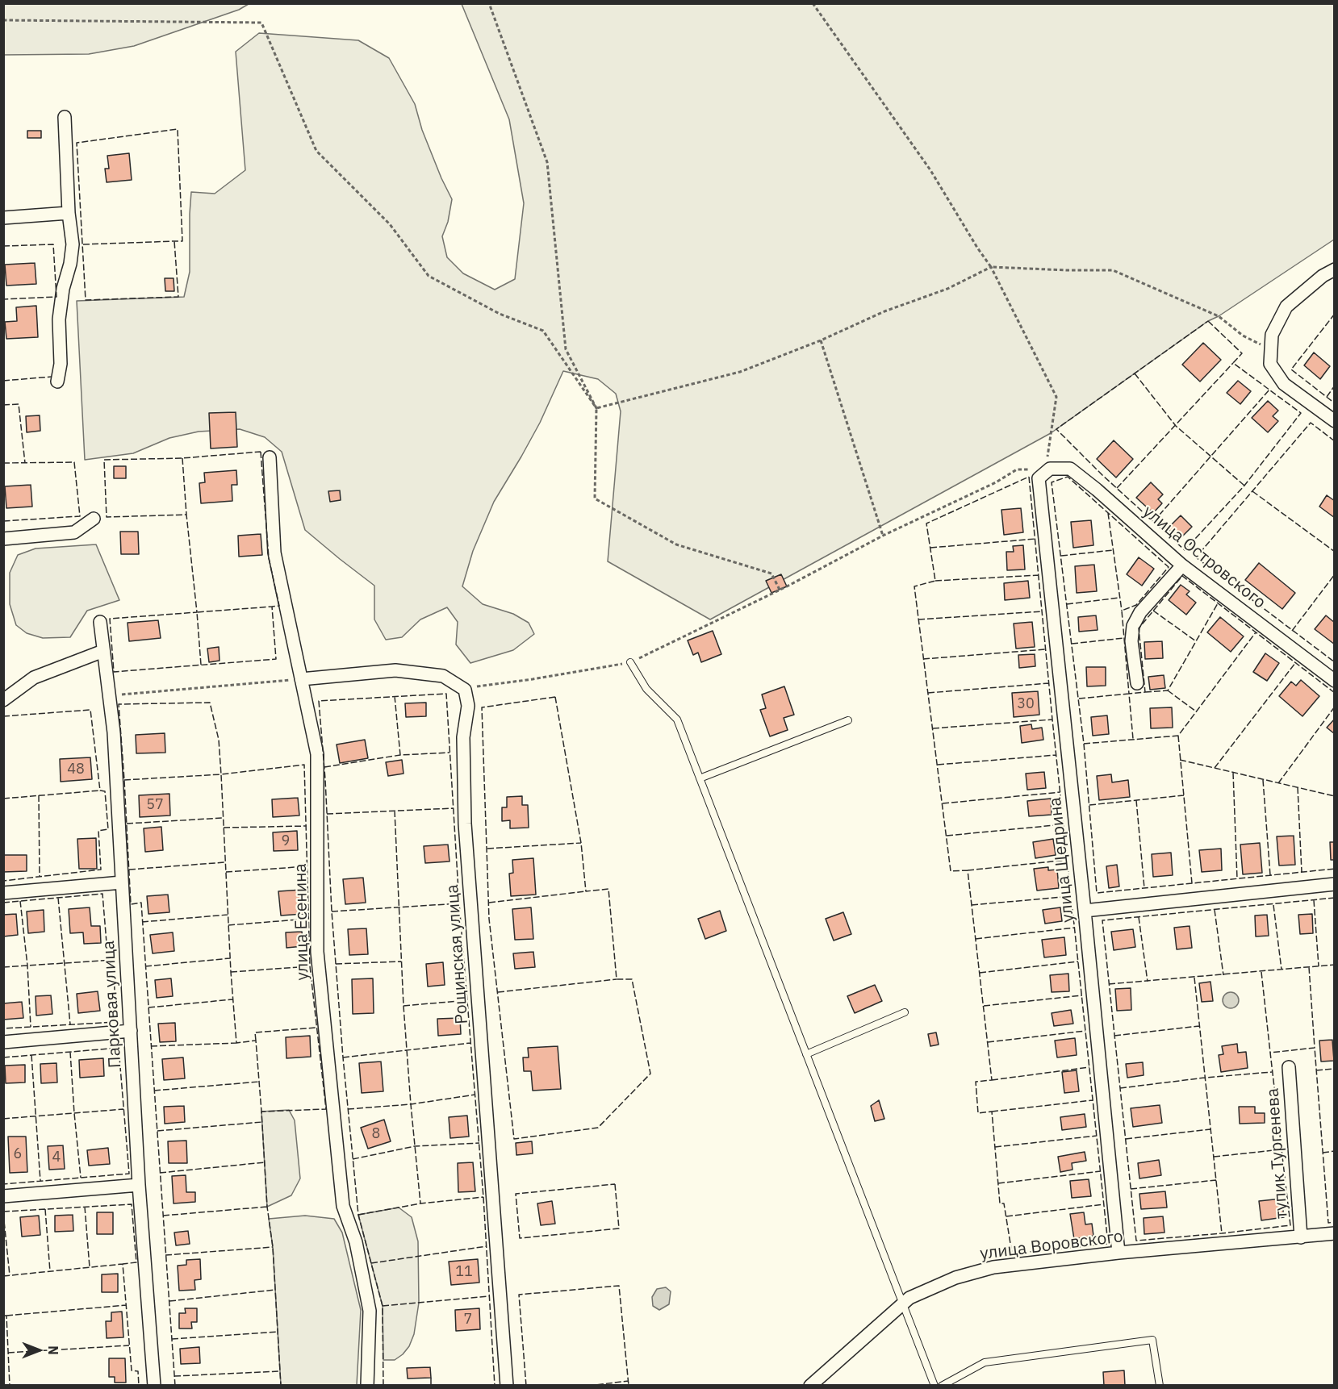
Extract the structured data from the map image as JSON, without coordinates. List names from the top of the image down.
{
  "streets": {
    "street": [
      "улица Островского",
      "улица Щедрина",
      "улица Есенина",
      "Рощинская улица",
      "Парковая улица",
      "тупик Тургенева",
      "улица Воровского"
    ]
  },
  "crossings": [
    ["улица Островского", "улица Щедрина"],
    ["улица Щедрина", "улица Воровского"],
    ["тупик Тургенева", "улица Воровского"]
  ],
  "house_numbers": [
    "30",
    "48",
    "57",
    "9",
    "8",
    "6",
    "4",
    "11",
    "7"
  ],
  "north": "right"
}
